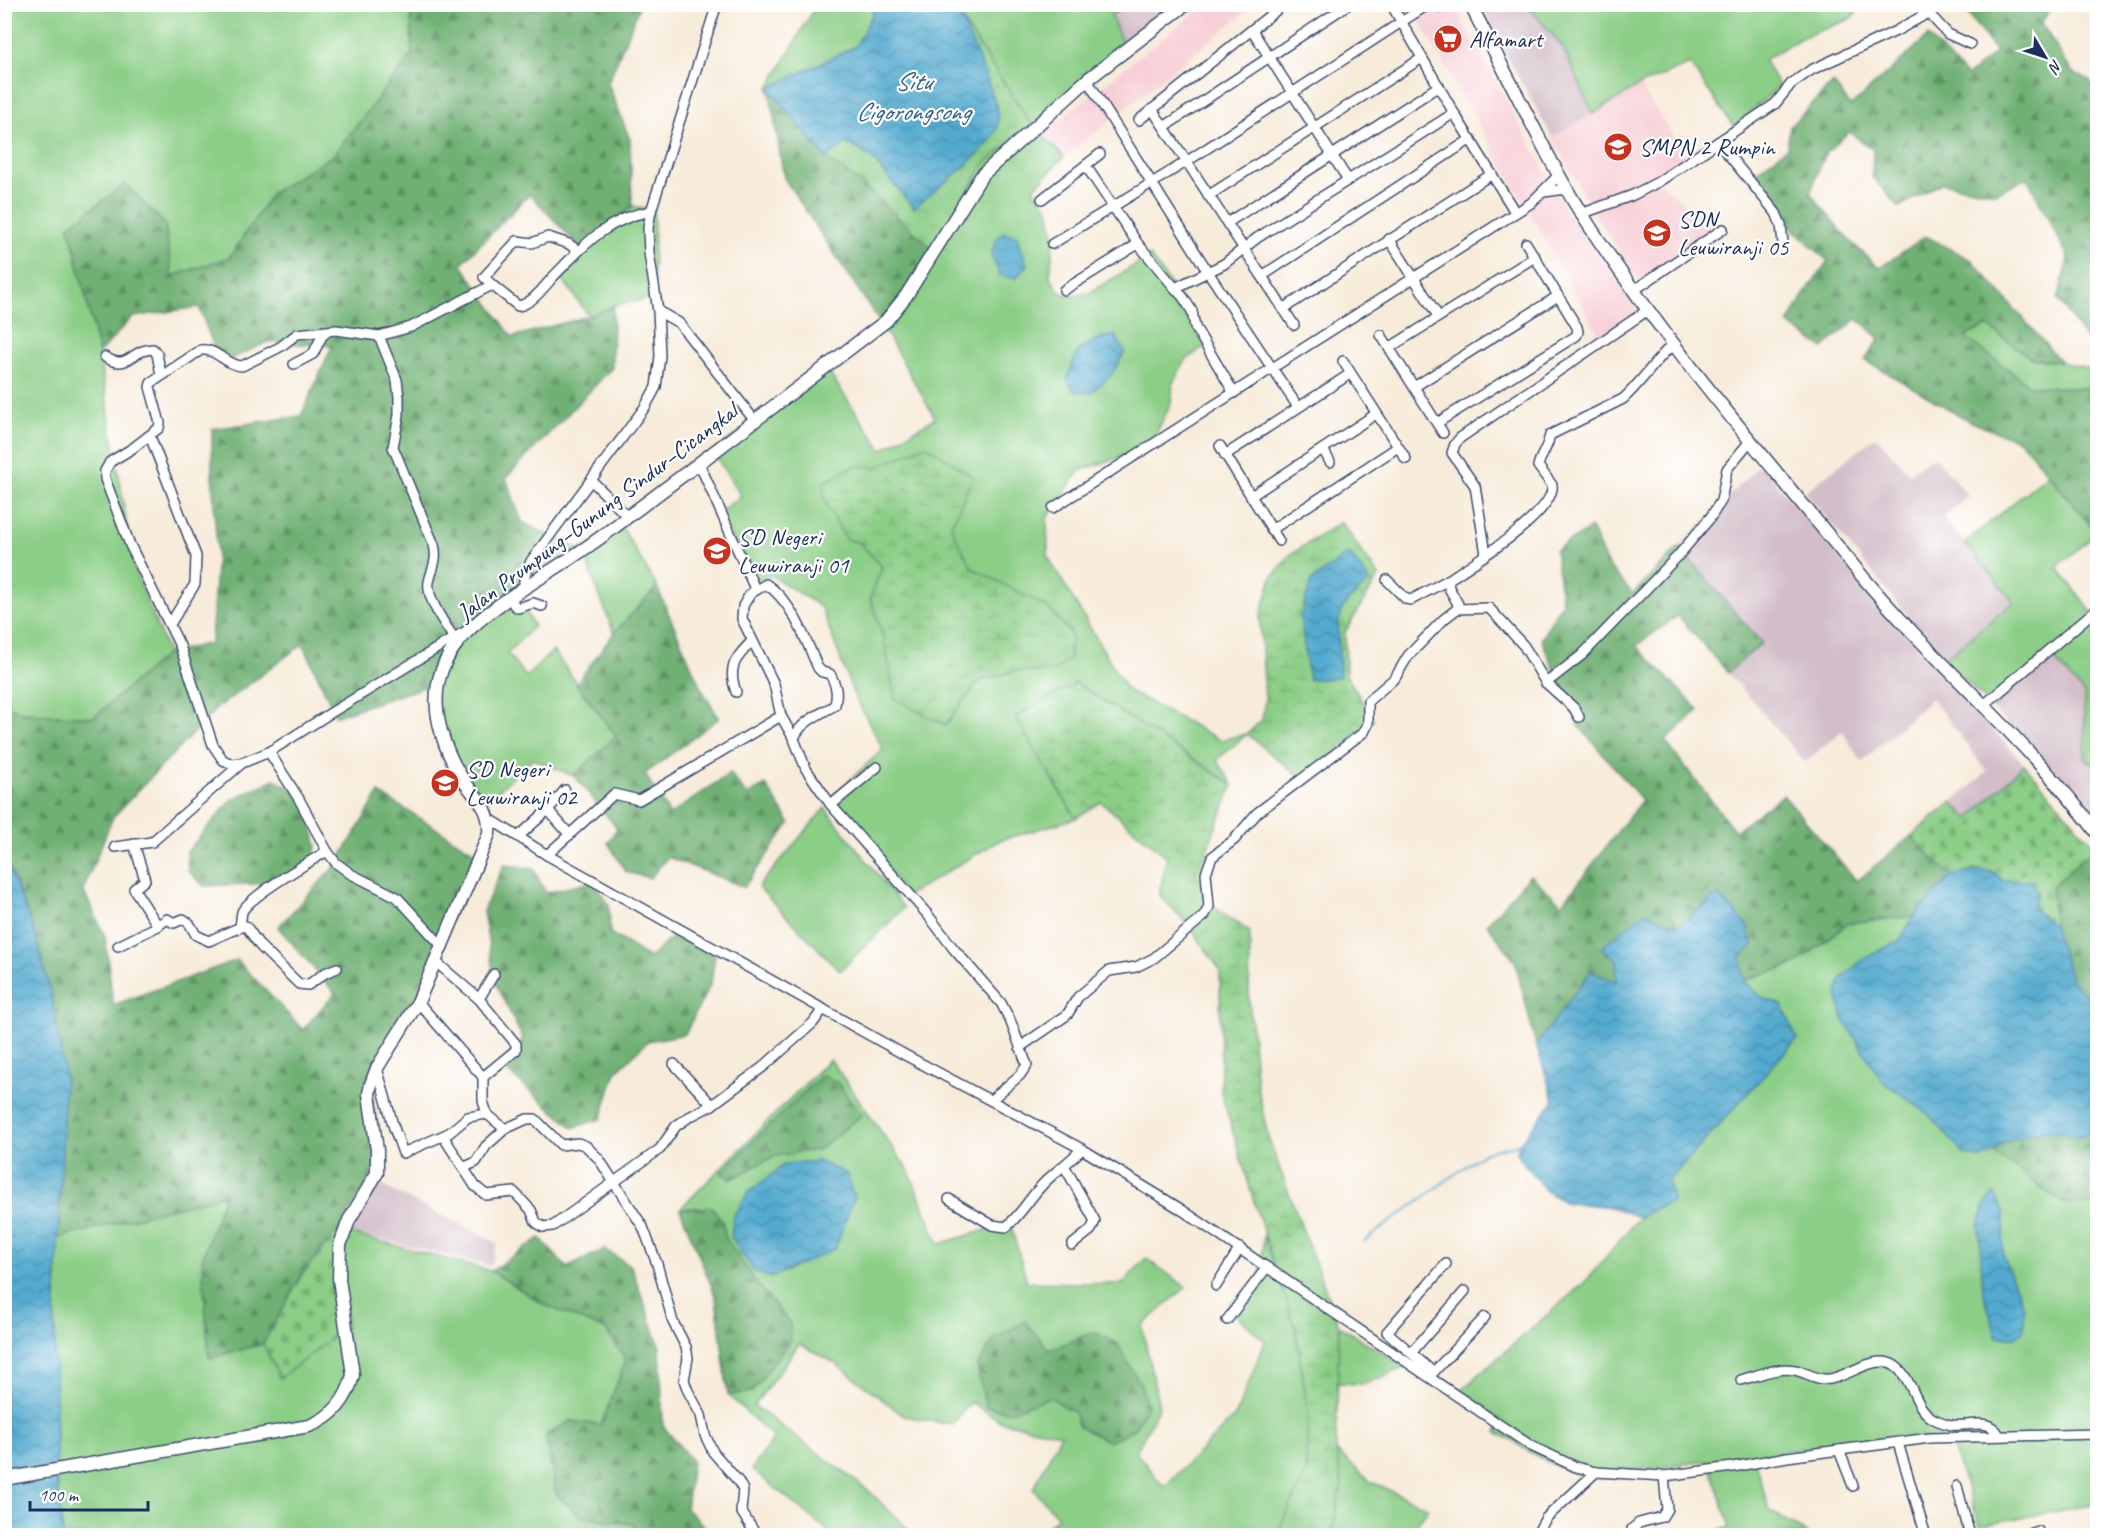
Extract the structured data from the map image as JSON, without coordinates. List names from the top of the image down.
{
  "streets": {
    "main road": ["Jalan Prumpung–Gunung Sindur–Cicangkal"]
  },
  "water": ["Situ Cigorongsong"],
  "places": {
    "supermarket": ["Alfamart"],
    "school or university": [
      "SMPN 2 Rumpin",
      "SDN Leuwiranji 05",
      "SD Negeri Leuwiranji 01",
      "SD Negeri Leuwiranji 02"
    ]
  },
  "scale_bar": "100 m",
  "north": "bottom right"
}
